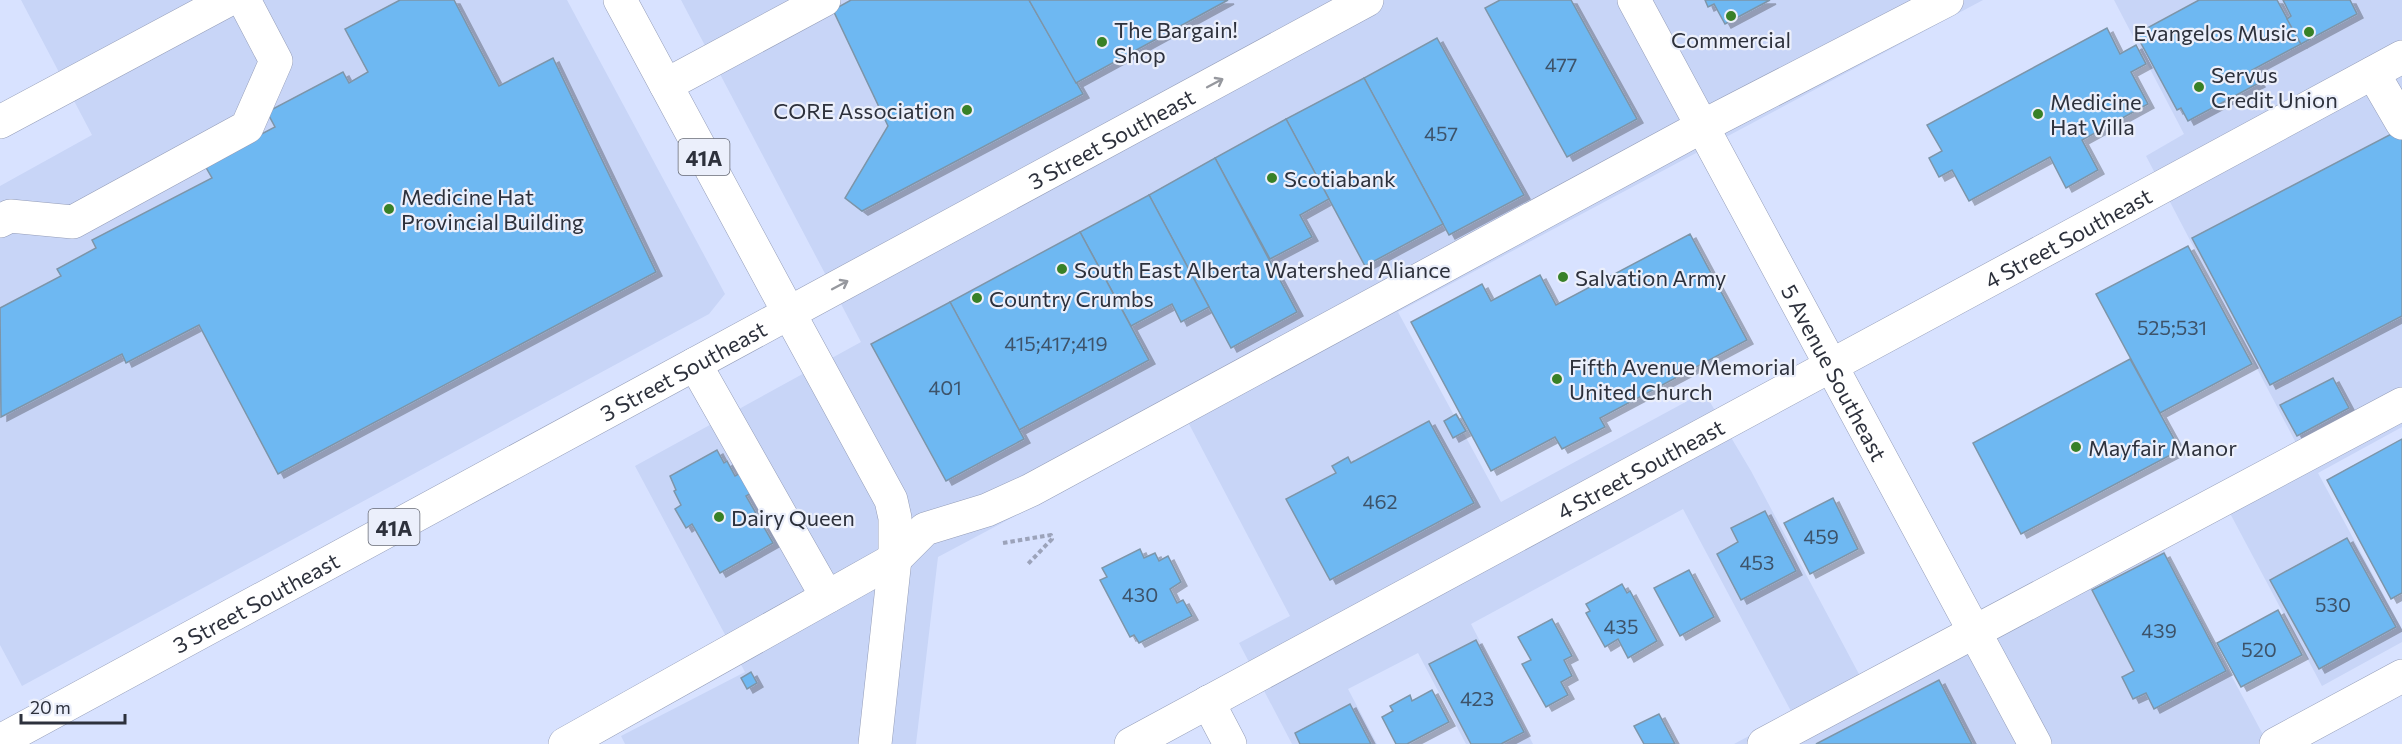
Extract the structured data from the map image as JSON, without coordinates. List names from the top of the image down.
{
  "streets": {
    "street": [
      "3 Street Southeast",
      "41A",
      "4 Street Southeast",
      "5 Avenue Southeast"
    ]
  },
  "crossings": [
    ["3 Street Southeast", "41A"],
    ["4 Street Southeast", "5 Avenue Southeast"]
  ],
  "places": [
    "Commercial",
    "Evangelos Music",
    "The Bargain! Shop",
    "Servus Credit Union",
    "CORE Association",
    "Medicine Hat Villa",
    "Scotiabank",
    "Medicine Hat Provincial Building",
    "South East Alberta Watershed Aliance",
    "Salvation Army",
    "Country Crumbs",
    "Fifth Avenue Memorial United Church",
    "Mayfair Manor",
    "Dairy Queen"
  ],
  "house_numbers": [
    "477",
    "457",
    "525;531",
    "415;417;419",
    "401",
    "462",
    "459",
    "453",
    "430",
    "530",
    "435",
    "439",
    "520",
    "423"
  ],
  "scale_bar": "20 m"
}
